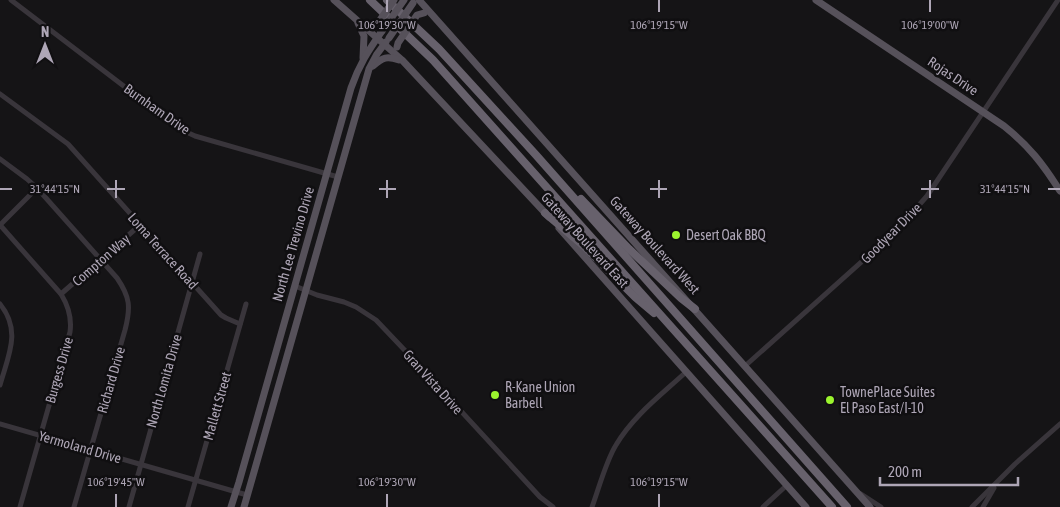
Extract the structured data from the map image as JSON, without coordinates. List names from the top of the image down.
{
  "streets": {
    "main road": [
      "Rojas Drive",
      "Gateway Boulevard East",
      "North Lee Trevino Drive",
      "Gateway Boulevard West"
    ],
    "street": [
      "Burnham Drive",
      "Goodyear Drive",
      "Loma Terrace Road",
      "Compton Way",
      "Burgess Drive",
      "Richard Drive",
      "North Lomita Drive",
      "Gran Vista Drive",
      "Mallett Street",
      "Yermoland Drive"
    ]
  },
  "crossings": [
    ["Rojas Drive", "Goodyear Drive"],
    ["Burnham Drive", "North Lee Trevino Drive"],
    ["Goodyear Drive", "Gateway Boulevard West"],
    ["Gateway Boulevard East", "North Lee Trevino Drive"],
    ["North Lee Trevino Drive", "Gateway Boulevard West"],
    ["North Lee Trevino Drive", "Gran Vista Drive"],
    ["North Lee Trevino Drive", "Yermoland Drive"],
    ["Loma Terrace Road", "Compton Way"],
    ["Loma Terrace Road", "North Lomita Drive"],
    ["Loma Terrace Road", "Mallett Street"],
    ["Compton Way", "Burgess Drive"],
    ["Compton Way", "Richard Drive"],
    ["Burgess Drive", "Yermoland Drive"],
    ["Richard Drive", "Yermoland Drive"],
    ["North Lomita Drive", "Yermoland Drive"],
    ["Mallett Street", "Yermoland Drive"]
  ],
  "places": ["Desert Oak BBQ", "R-Kane Union Barbell", "TownePlace Suites El Paso East/I-10"],
  "scale_bar": "200 m",
  "north": "top",
  "coordinates": [
    "106°19'30\"W",
    "106°19'15\"W",
    "106°19'00\"W",
    "31°44'15\"N",
    "106°19'45\"W"
  ]
}
